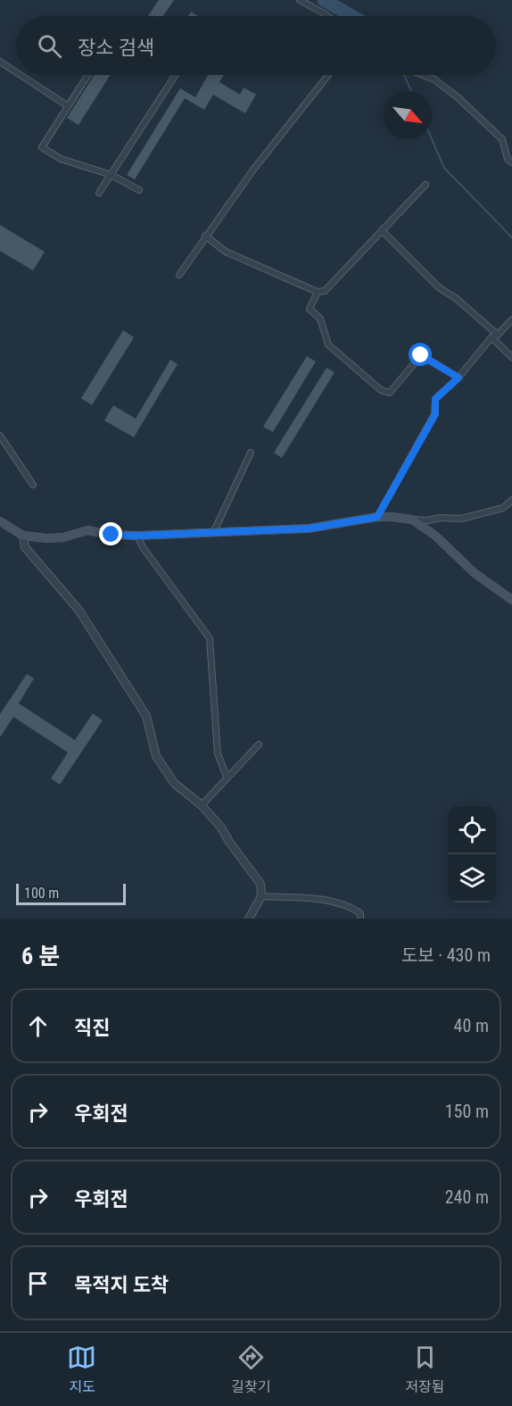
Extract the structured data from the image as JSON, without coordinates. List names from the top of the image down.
{
  "scale_bar": "100 m",
  "north": "bottom right",
  "page": {
    "search": "장소 검색",
    "scale": "100 m",
    "heading": ["6 분", "도보 · 430 m"],
    "list": [
      ["직진", "40 m"],
      ["우회전", "150 m"],
      ["우회전", "240 m"],
      "목적지 도착"
    ],
    "nav": ["지도", "길찾기", "저장됨"]
  }
}
